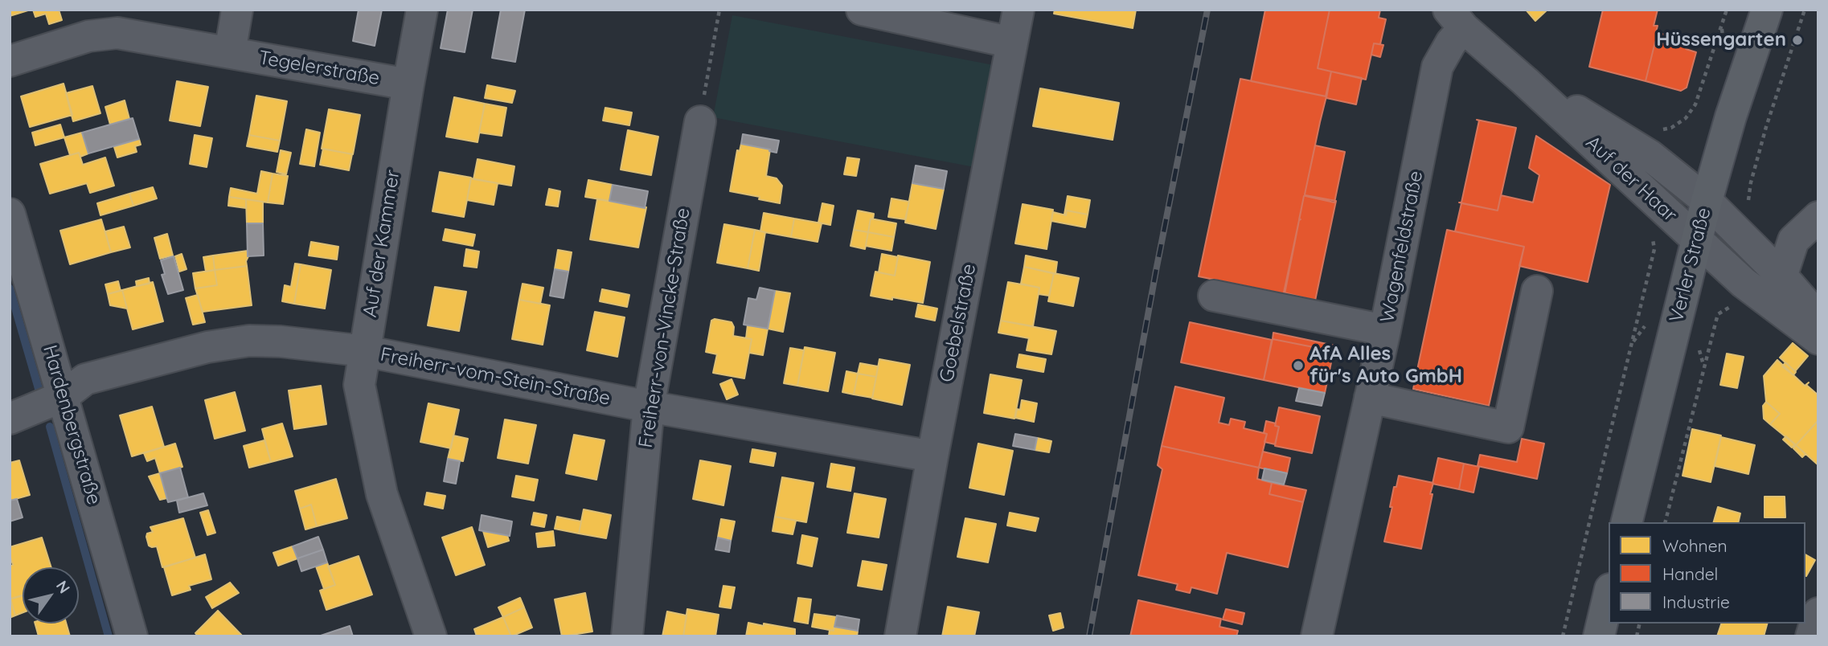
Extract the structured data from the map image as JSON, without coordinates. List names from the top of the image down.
{
  "streets": {
    "main road": ["Verler Straße"],
    "street": [
      "Tegelerstraße",
      "Auf der Haar",
      "Auf der Kammer",
      "Wagenfeldstraße",
      "Goebelstraße",
      "Freiherr-von-Vincke-Straße",
      "Freiherr-vom-Stein-Straße",
      "Hardenbergstraße"
    ]
  },
  "crossings": [
    ["Tegelerstraße", "Auf der Kammer"],
    ["Auf der Haar", "Wagenfeldstraße"],
    ["Auf der Haar", "Verler Straße"],
    ["Auf der Kammer", "Freiherr-vom-Stein-Straße"],
    ["Goebelstraße", "Freiherr-vom-Stein-Straße"],
    ["Freiherr-von-Vincke-Straße", "Freiherr-vom-Stein-Straße"],
    ["Freiherr-vom-Stein-Straße", "Hardenbergstraße"]
  ],
  "places": ["Hüssengarten", "AfA Alles für's Auto GmbH"],
  "legend": ["Wohnen", "Handel", "Industrie"],
  "north": "top right"
}
